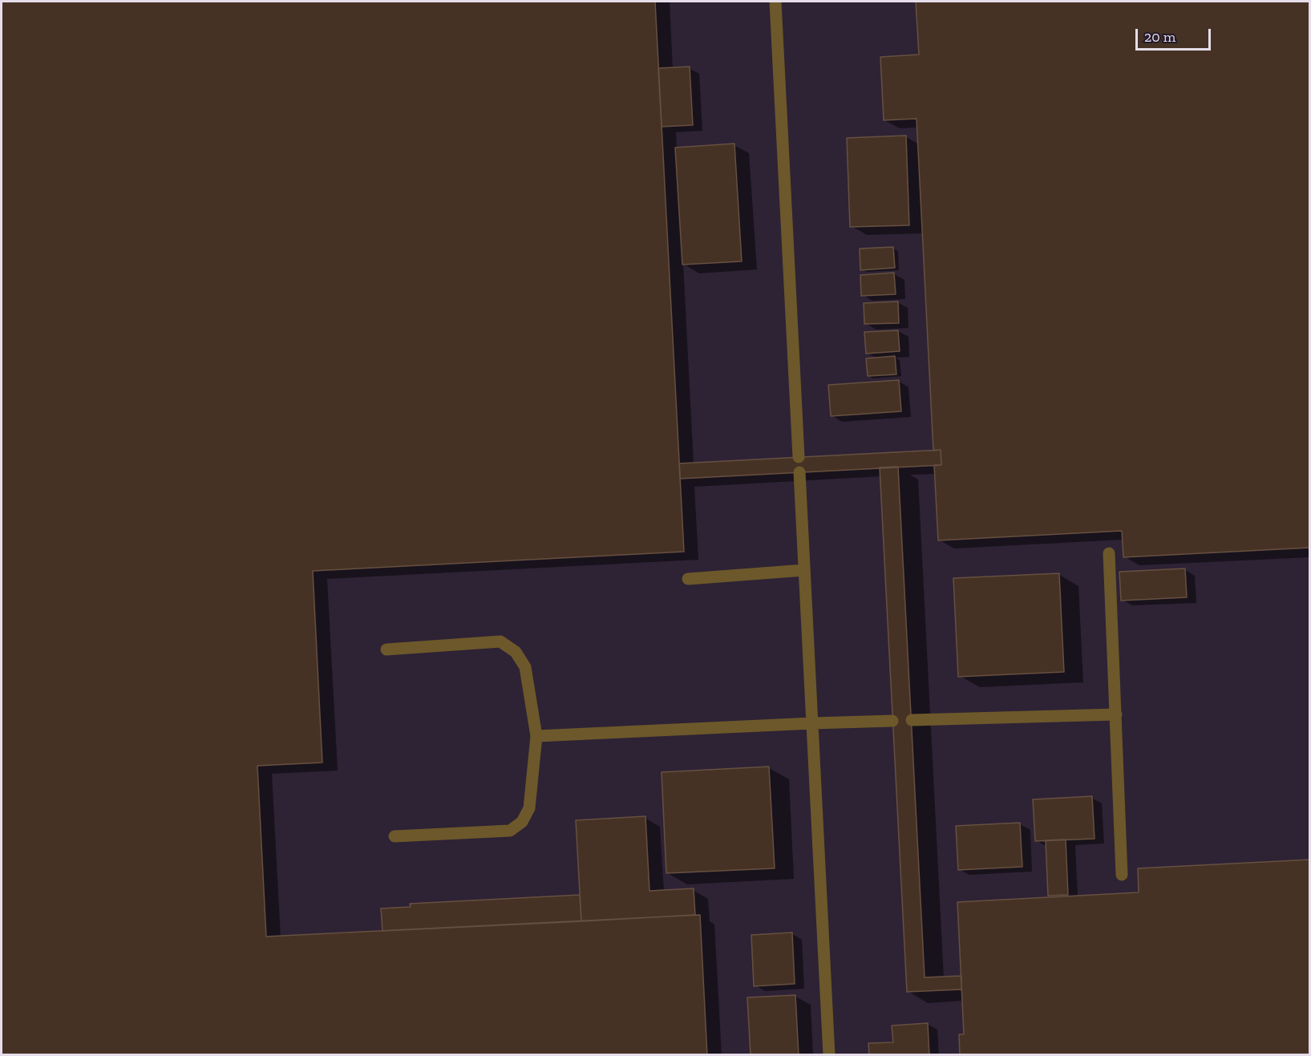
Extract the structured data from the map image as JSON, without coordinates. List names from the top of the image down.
{
  "scale_bar": "20 m"
}
